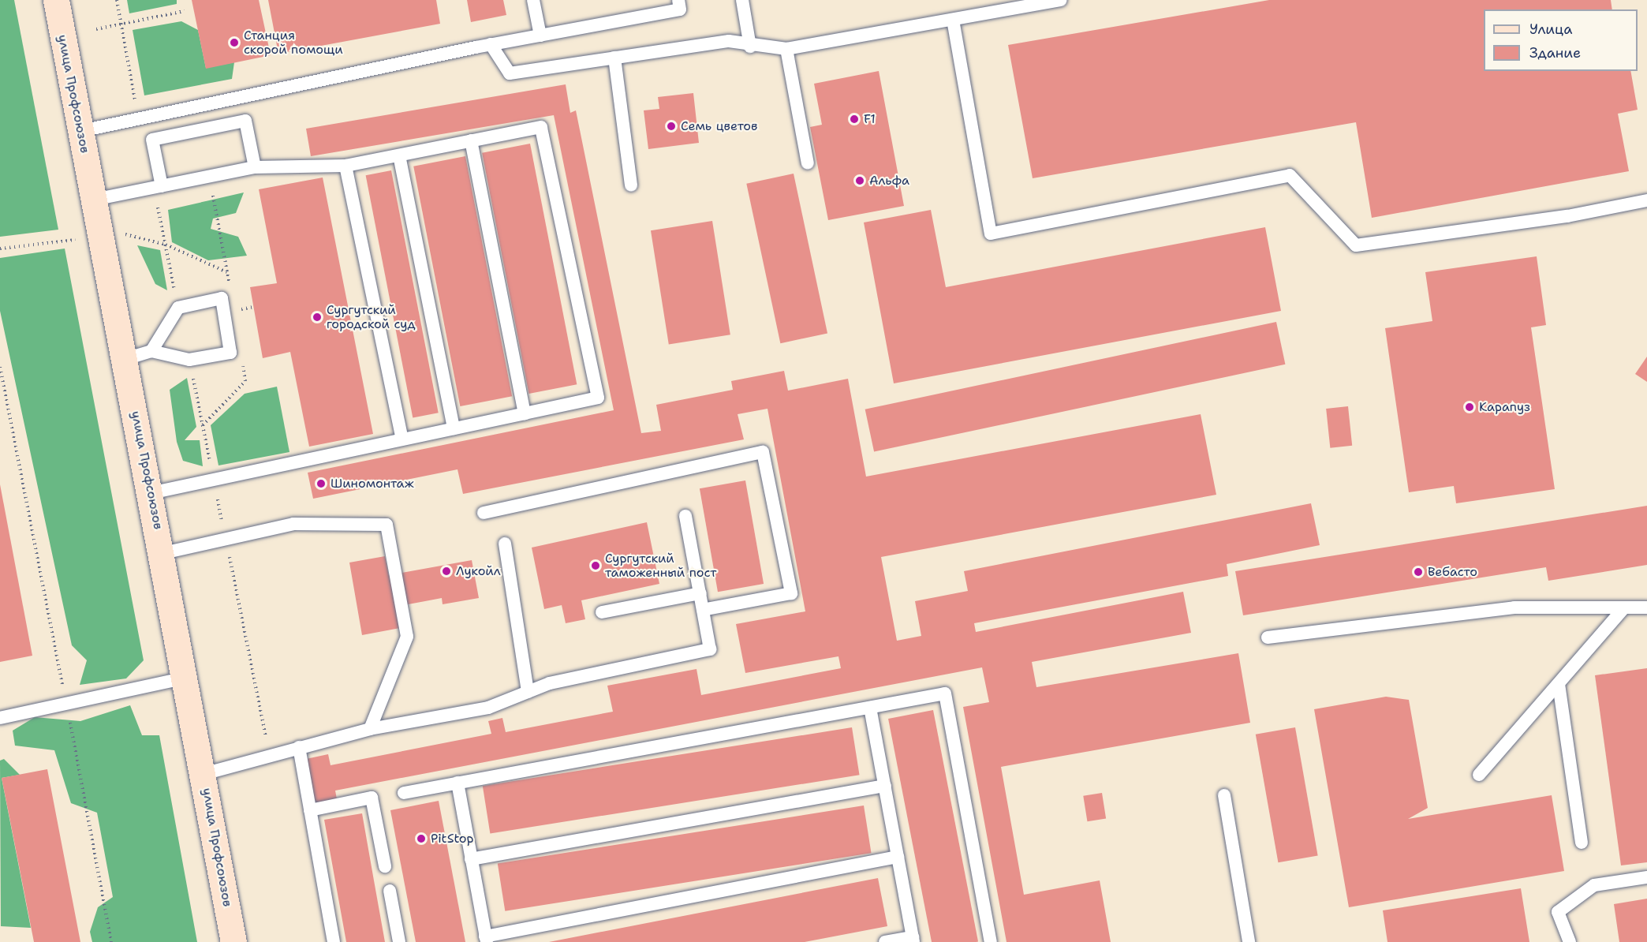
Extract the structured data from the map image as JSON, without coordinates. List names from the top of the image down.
{
  "streets": {
    "main road": ["улица Профсоюзов"]
  },
  "places": [
    "Станция скорой помощи",
    "F1",
    "Семь цветов",
    "Альфа",
    "Сургутский городской суд",
    "Карапуз",
    "Шиномонтаж",
    "Сургутский таможенный пост",
    "Лукойл",
    "Вебасто",
    "PitStop"
  ],
  "legend": ["Улица", "Здание"]
}
